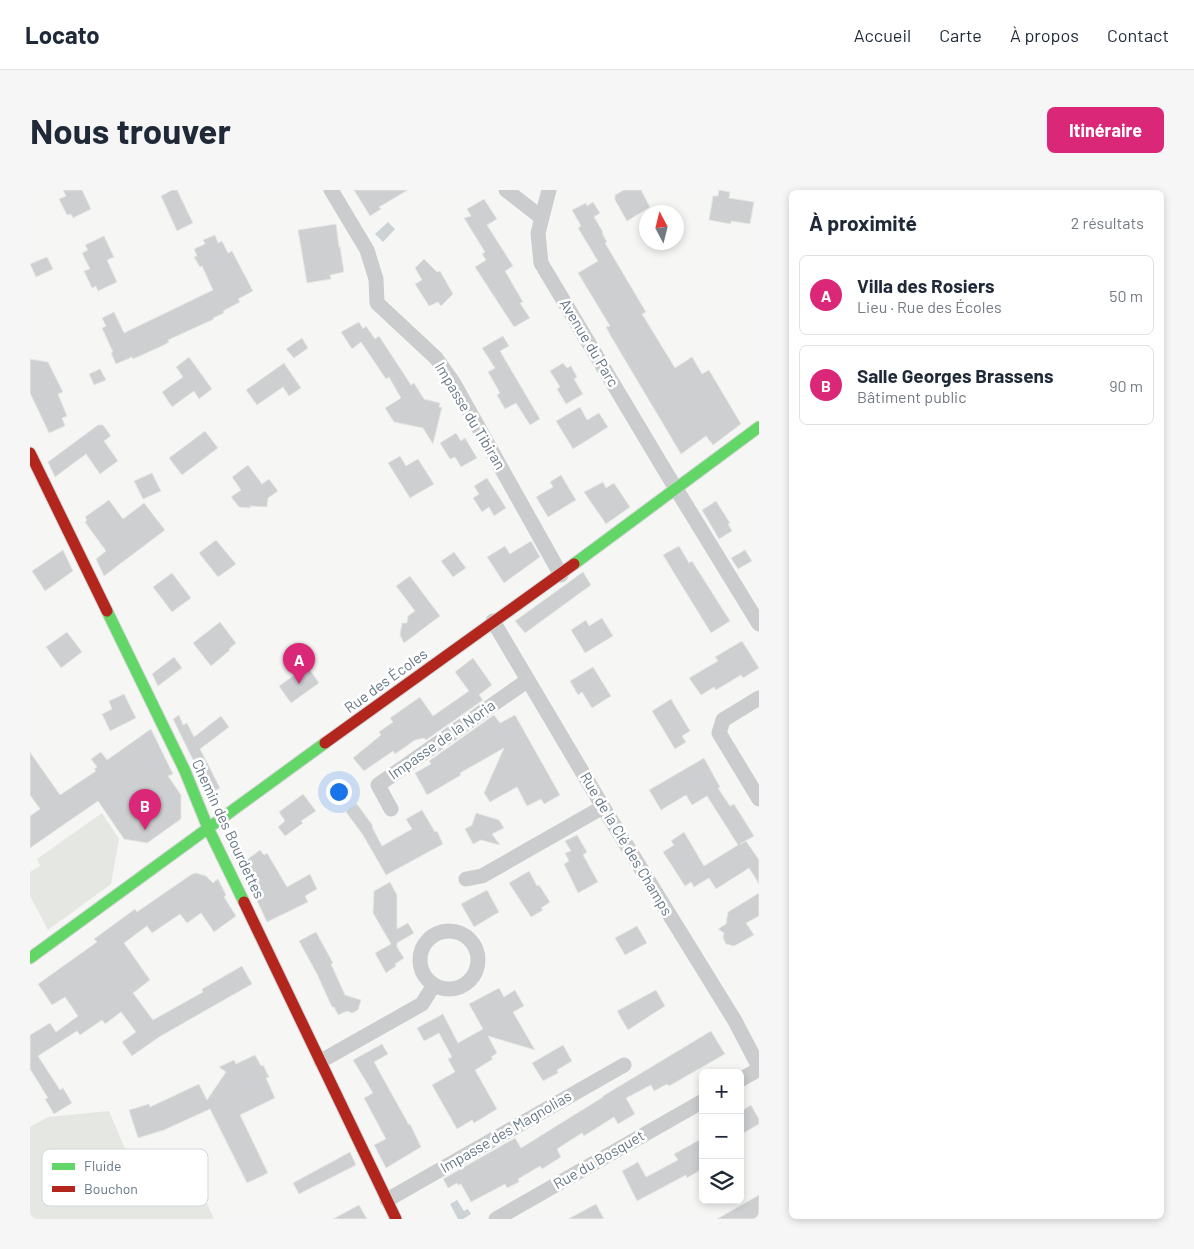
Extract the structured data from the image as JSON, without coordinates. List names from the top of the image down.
{
  "streets": {
    "street": [
      "Avenue du Parc",
      "Impasse du Tibiran",
      "Rue des Écoles",
      "Impasse de la Noria",
      "Chemin des Bourdettes",
      "Rue de la Clé des Champs",
      "Impasse des Magnolias",
      "Rue du Bosquet"
    ]
  },
  "crossings": [
    ["Avenue du Parc", "Rue des Écoles"],
    ["Impasse du Tibiran", "Rue des Écoles"],
    ["Rue des Écoles", "Chemin des Bourdettes"],
    ["Rue des Écoles", "Rue de la Clé des Champs"],
    ["Impasse de la Noria", "Rue de la Clé des Champs"],
    ["Chemin des Bourdettes", "Impasse des Magnolias"]
  ],
  "legend": ["Fluide", "Bouchon"],
  "north": "top",
  "page": {
    "header": "Locato",
    "nav": [
      "Accueil",
      "Carte",
      "À propos",
      "Contact"
    ],
    "buttons": "Itinéraire",
    "title": "Nous trouver",
    "heading": ["À proximité", "2 résultats"],
    "list": [
      {
        "mark": "A",
        "name": "Villa des Rosiers",
        "note": "Lieu · Rue des Écoles",
        "value": "50 m"
      },
      {
        "mark": "B",
        "name": "Salle Georges Brassens",
        "note": "Bâtiment public",
        "value": "90 m"
      }
    ],
    "pins": ["A", "B"],
    "map_buttons": ["+", "−"]
  }
}
